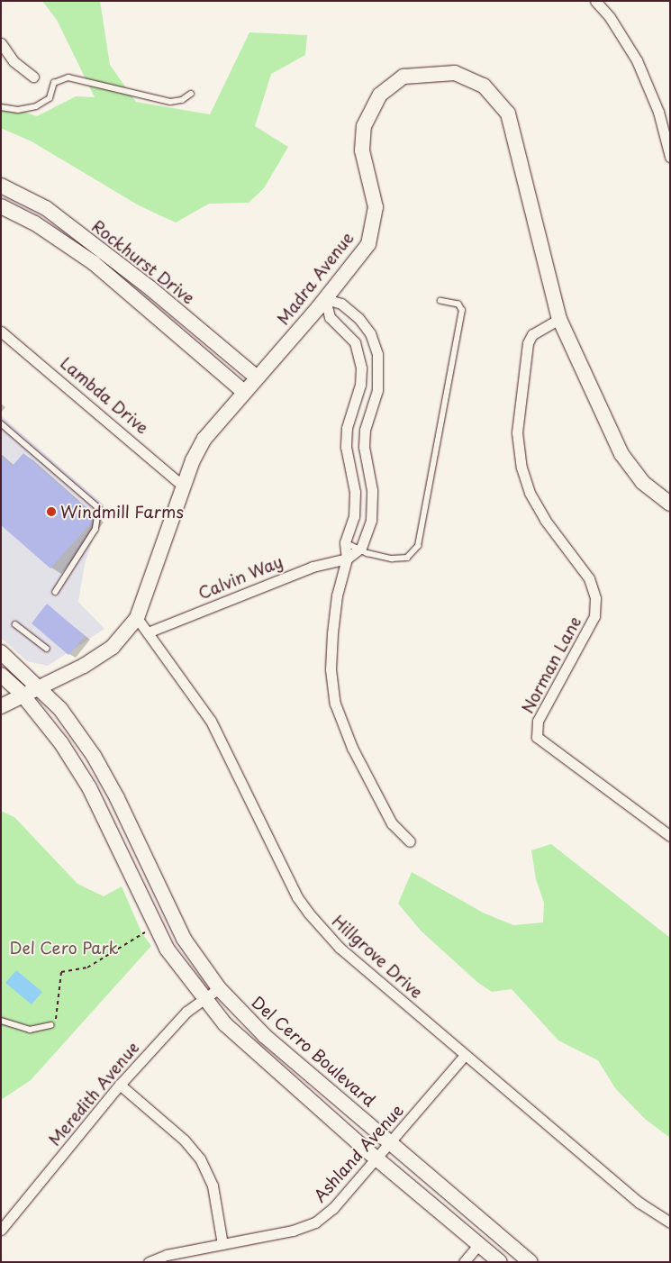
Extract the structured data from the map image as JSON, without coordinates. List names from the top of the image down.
{
  "streets": {
    "street": [
      "Rockhurst Drive",
      "Madra Avenue",
      "Lambda Drive",
      "Calvin Way",
      "Norman Lane",
      "Hillgrove Drive",
      "Del Cerro Boulevard",
      "Meredith Avenue",
      "Ashland Avenue"
    ]
  },
  "crossings": [
    ["Rockhurst Drive", "Madra Avenue"],
    ["Madra Avenue", "Lambda Drive"],
    ["Madra Avenue", "Norman Lane"],
    ["Madra Avenue", "Hillgrove Drive"],
    ["Madra Avenue", "Del Cerro Boulevard"],
    ["Calvin Way", "Hillgrove Drive"],
    ["Hillgrove Drive", "Ashland Avenue"],
    ["Del Cerro Boulevard", "Meredith Avenue"],
    ["Del Cerro Boulevard", "Ashland Avenue"]
  ],
  "parks": ["Del Cero Park"],
  "places": ["Windmill Farms"]
}
